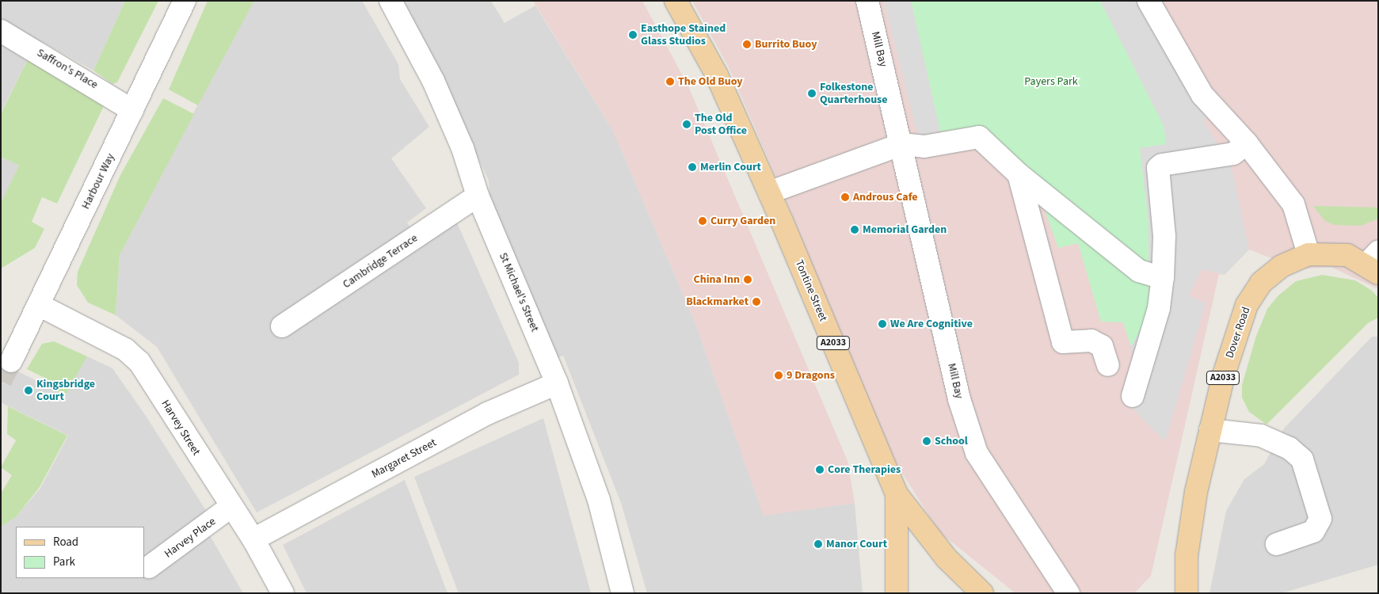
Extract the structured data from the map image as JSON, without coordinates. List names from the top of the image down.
{
  "streets": {
    "main road": ["Tontine Street", "Dover Road", "A2033"],
    "street": [
      "Mill Bay",
      "Saffron's Place",
      "Harbour Way",
      "Cambridge Terrace",
      "St Michael's Street",
      "Harvey Street",
      "Margaret Street",
      "Harvey Place"
    ]
  },
  "crossings": [
    ["Saffron's Place", "Harbour Way"],
    ["Harbour Way", "Harvey Street"],
    ["Cambridge Terrace", "St Michael's Street"],
    ["Tontine Street", "A2033"],
    ["St Michael's Street", "Margaret Street"],
    ["Harvey Street", "Margaret Street"],
    ["Harvey Street", "Harvey Place"]
  ],
  "parks": ["Payers Park"],
  "places": [
    "Easthope Stained Glass Studios",
    "Burrito Buoy",
    "The Old Buoy",
    "Folkestone Quarterhouse",
    "The Old Post Office",
    "Merlin Court",
    "Androus Cafe",
    "Curry Garden",
    "Memorial Garden",
    "China Inn",
    "Blackmarket",
    "We Are Cognitive",
    "9 Dragons",
    "Kingsbridge Court",
    "School",
    "Core Therapies",
    "Manor Court"
  ],
  "legend": ["Road", "Park"]
}
